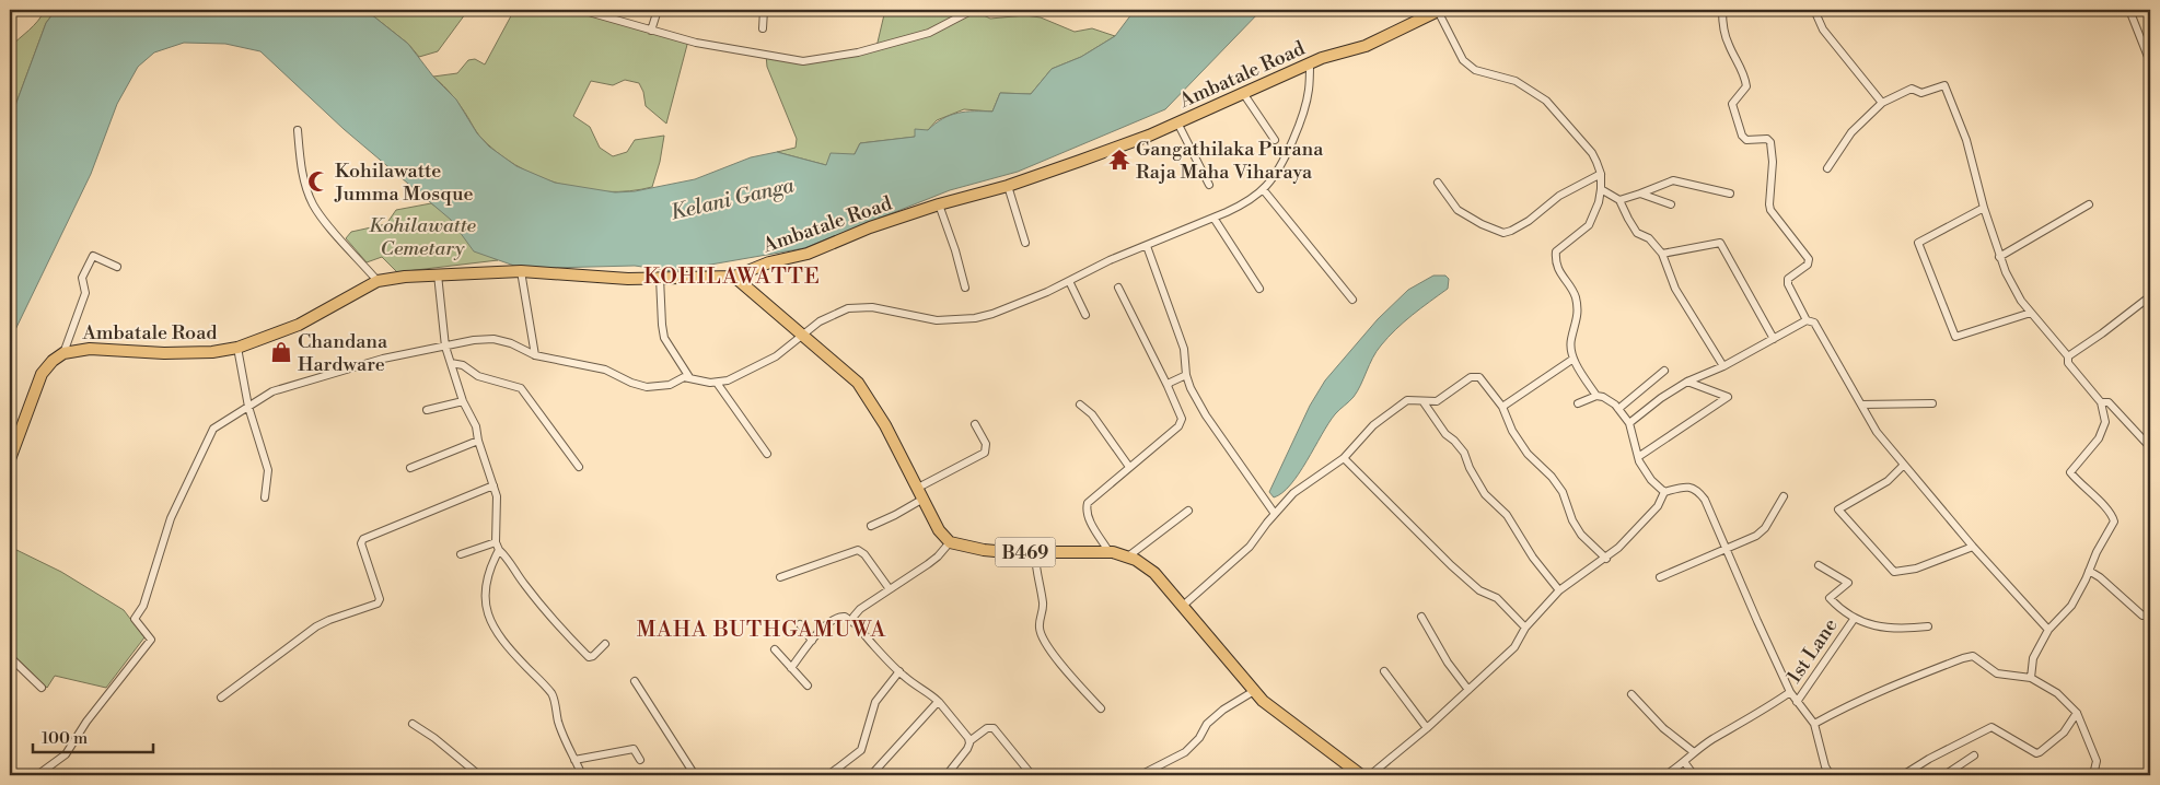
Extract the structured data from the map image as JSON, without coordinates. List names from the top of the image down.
{
  "streets": {
    "main road": ["Ambatale Road", "B469"],
    "street": ["1st Lane"]
  },
  "districts": ["KOHILAWATTE", "MAHA BUTHGAMUWA"],
  "water": ["Kelani Ganga"],
  "parks": ["Kohilawatte Cemetary"],
  "places": {
    "temple": ["Gangathilaka Purana Raja Maha Viharaya"],
    "mosque": ["Kohilawatte Jumma Mosque"],
    "shop": ["Chandana Hardware"]
  },
  "scale_bar": "100 m"
}
